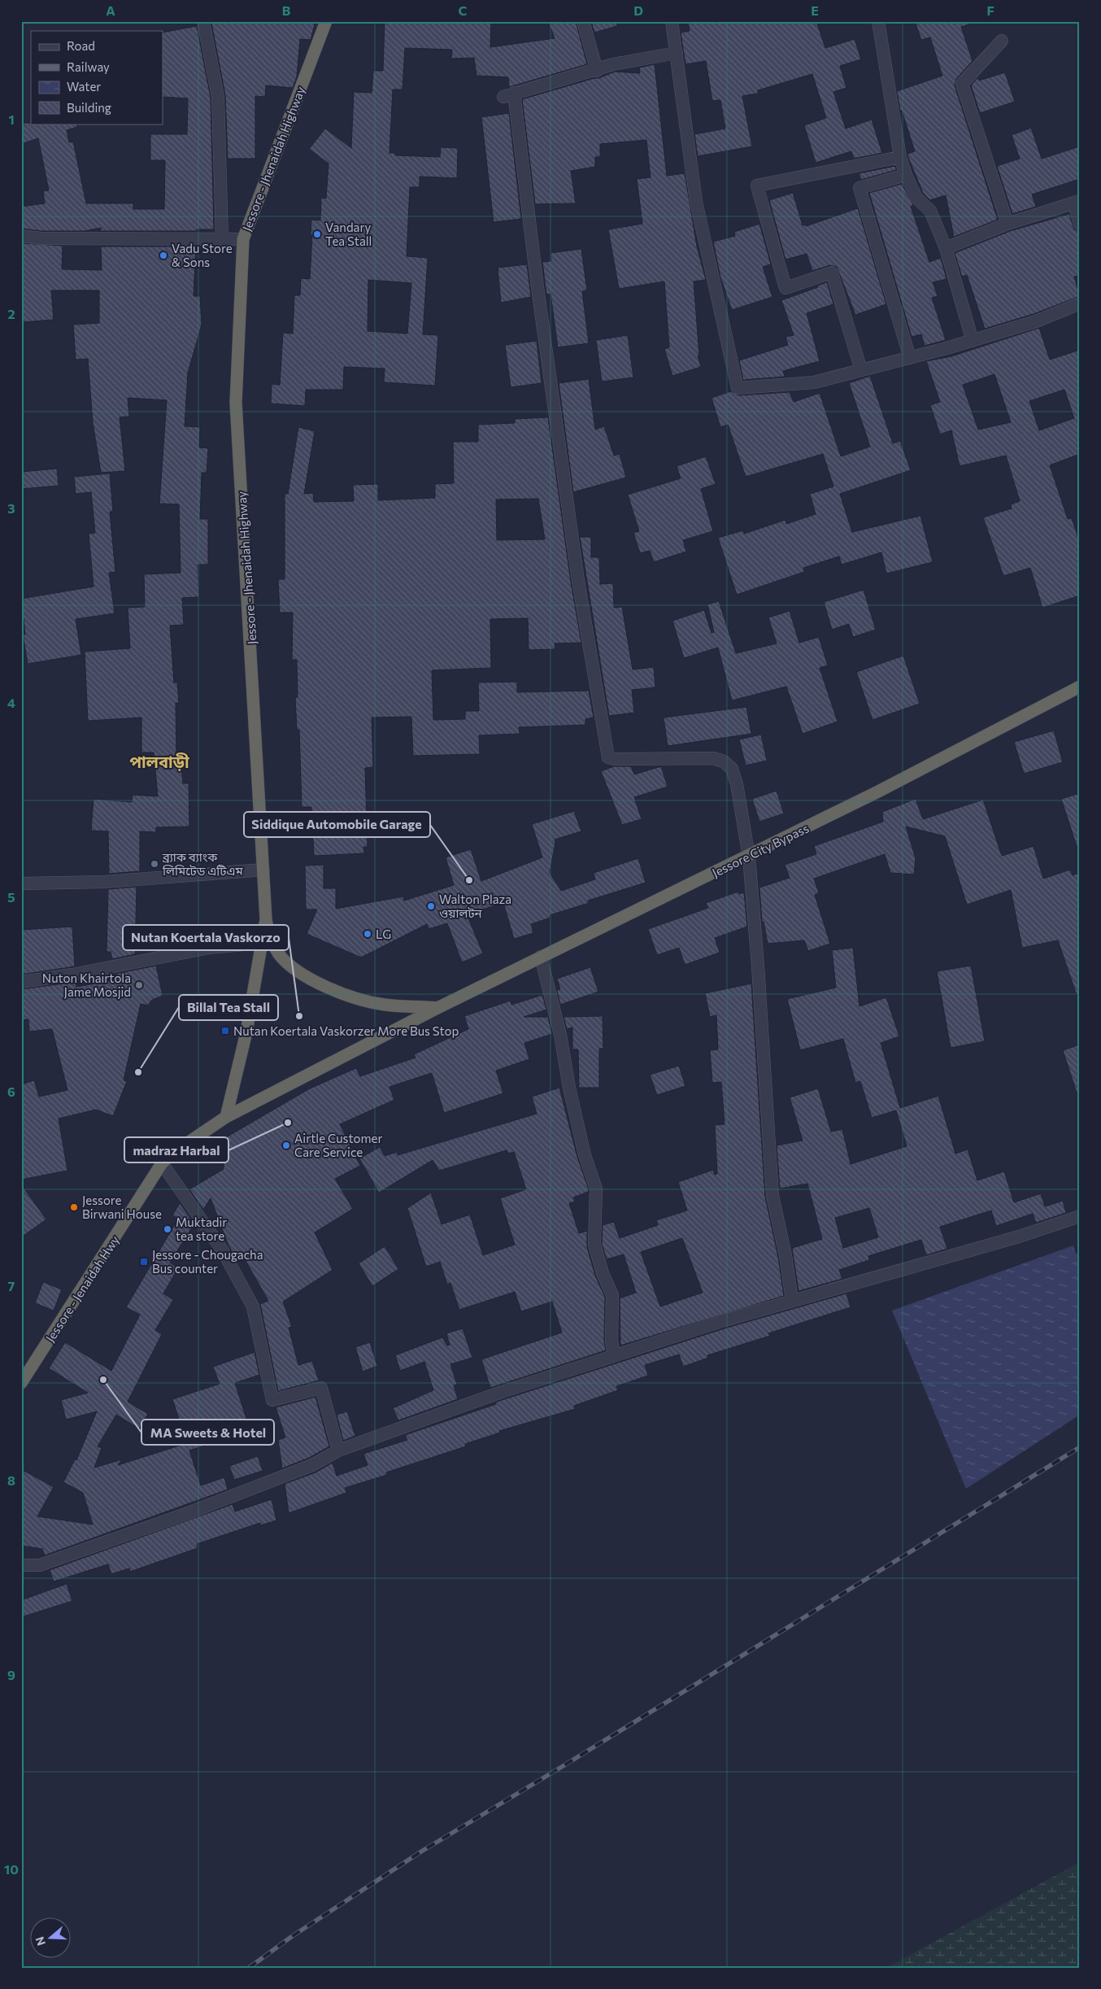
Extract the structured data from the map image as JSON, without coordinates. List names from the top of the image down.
{
  "streets": {
    "highway": ["Jessore - Jhenaidah Highway", "Jessore City Bypass", "Jessore - Jenaidah Hwy"]
  },
  "crossings": [
    ["Jessore - Jhenaidah Highway", "Jessore City Bypass"],
    ["Jessore City Bypass", "Jessore - Jenaidah Hwy"]
  ],
  "districts": ["পালবাড়ী"],
  "places": {
    "other": [
      "Vandary Tea Stall",
      "Vadu Store & Sons",
      "ব্র্যাক ব্যাংক লিমিটেড এটিএম",
      "Siddique Automobile Garage",
      "Walton Plaza ওয়ালটন",
      "LG",
      "Nuton Khairtola Jame Mosjid",
      "Nutan Koertala Vaskorzo",
      "Billal Tea Stall",
      "madraz Harbal",
      "Airtle Customer Care Service",
      "Jessore Birwani House",
      "Muktadir tea store",
      "MA Sweets & Hotel"
    ],
    "transit": ["Nutan Koertala Vaskorzer More Bus Stop", "Jessore - Chougacha Bus counter"]
  },
  "legend": [
    "Road",
    "Railway",
    "Water",
    "Building"
  ],
  "north": "left",
  "grid": {
    "columns": [
      "A",
      "B",
      "C",
      "D",
      "E",
      "F"
    ],
    "rows": [
      "1",
      "2",
      "3",
      "4",
      "5",
      "6",
      "7",
      "8",
      "9",
      "10"
    ]
  }
}
